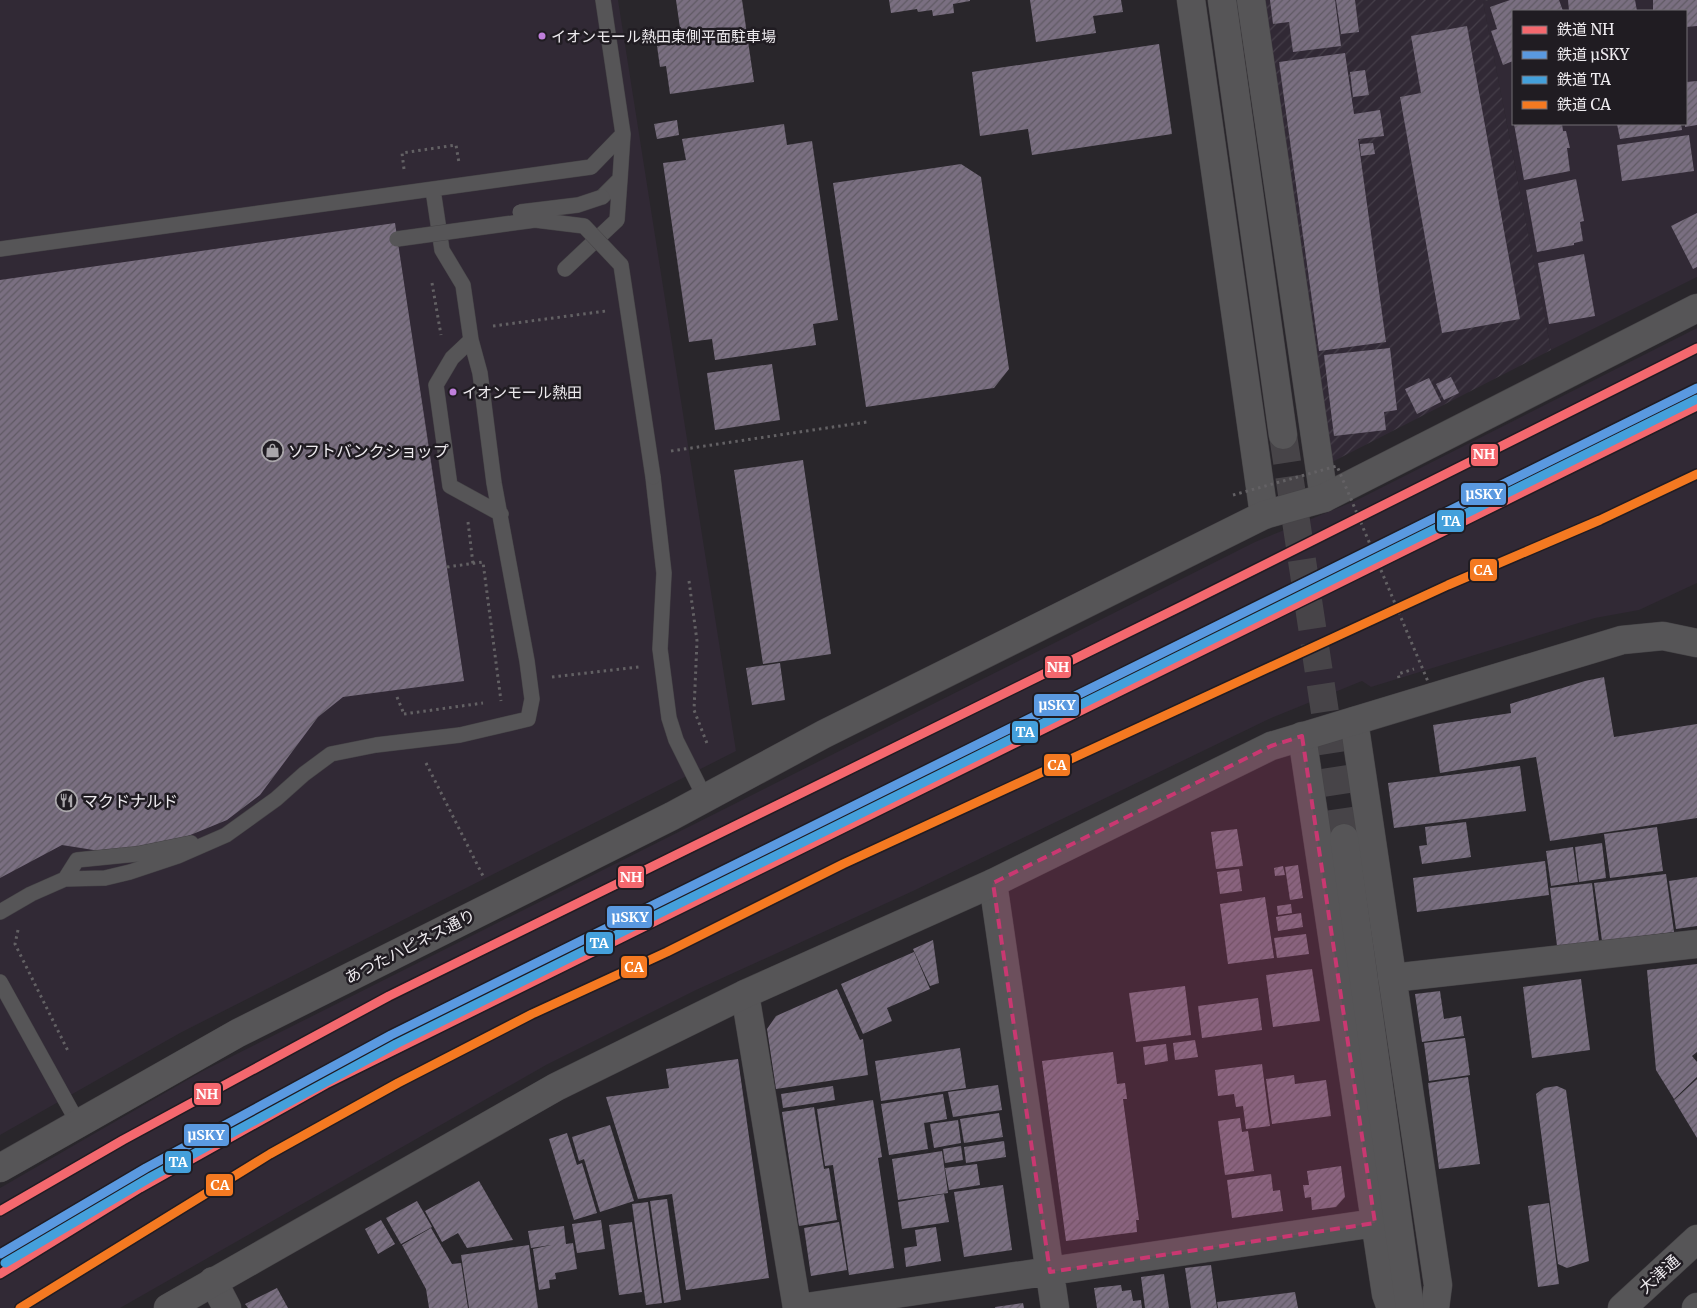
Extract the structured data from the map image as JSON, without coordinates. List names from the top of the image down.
{
  "streets": {
    "street": ["あつたハピネス通り", "大津通"]
  },
  "places": {
    "other": ["イオンモール熱田東側平面駐車場", "イオンモール熱田"],
    "shop": ["ソフトバンクショップ"],
    "restaurant": ["マクドナルド"]
  },
  "lines": [
    "rail line NH",
    "rail line μSKY",
    "rail line TA",
    "rail line CA"
  ],
  "legend": [
    "鉄道 NH",
    "鉄道 μSKY",
    "鉄道 TA",
    "鉄道 CA"
  ]
}
